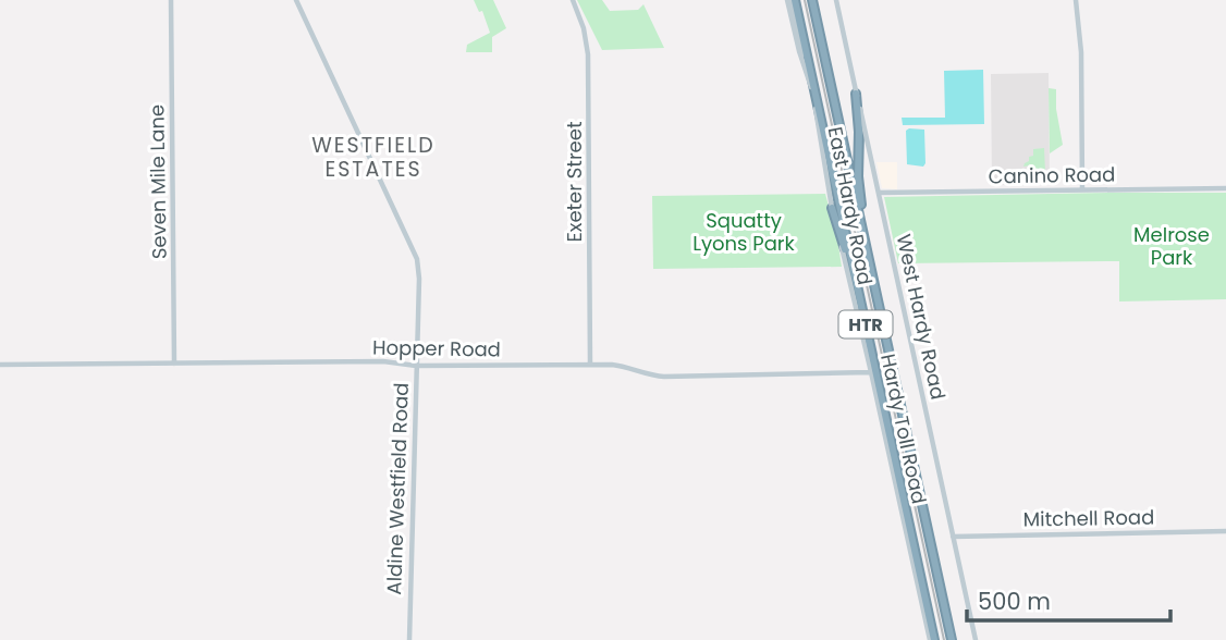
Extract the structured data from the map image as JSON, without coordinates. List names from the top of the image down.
{
  "streets": {
    "highway": ["HTR", "Hardy Toll Road"],
    "main road": [
      "Canino Road",
      "Seven Mile Lane",
      "Exeter Street",
      "East Hardy Road",
      "West Hardy Road",
      "Hopper Road",
      "Aldine Westfield Road",
      "Mitchell Road"
    ]
  },
  "crossings": [
    ["Canino Road", "West Hardy Road"],
    ["Seven Mile Lane", "Hopper Road"],
    ["Exeter Street", "Hopper Road"],
    ["East Hardy Road", "Hopper Road"],
    ["East Hardy Road", "Hardy Toll Road"],
    ["West Hardy Road", "Mitchell Road"],
    ["Hopper Road", "Aldine Westfield Road"]
  ],
  "districts": ["WESTFIELD ESTATES"],
  "parks": ["Squatty Lyons Park", "Melrose Park"],
  "scale_bar": "500 m"
}
